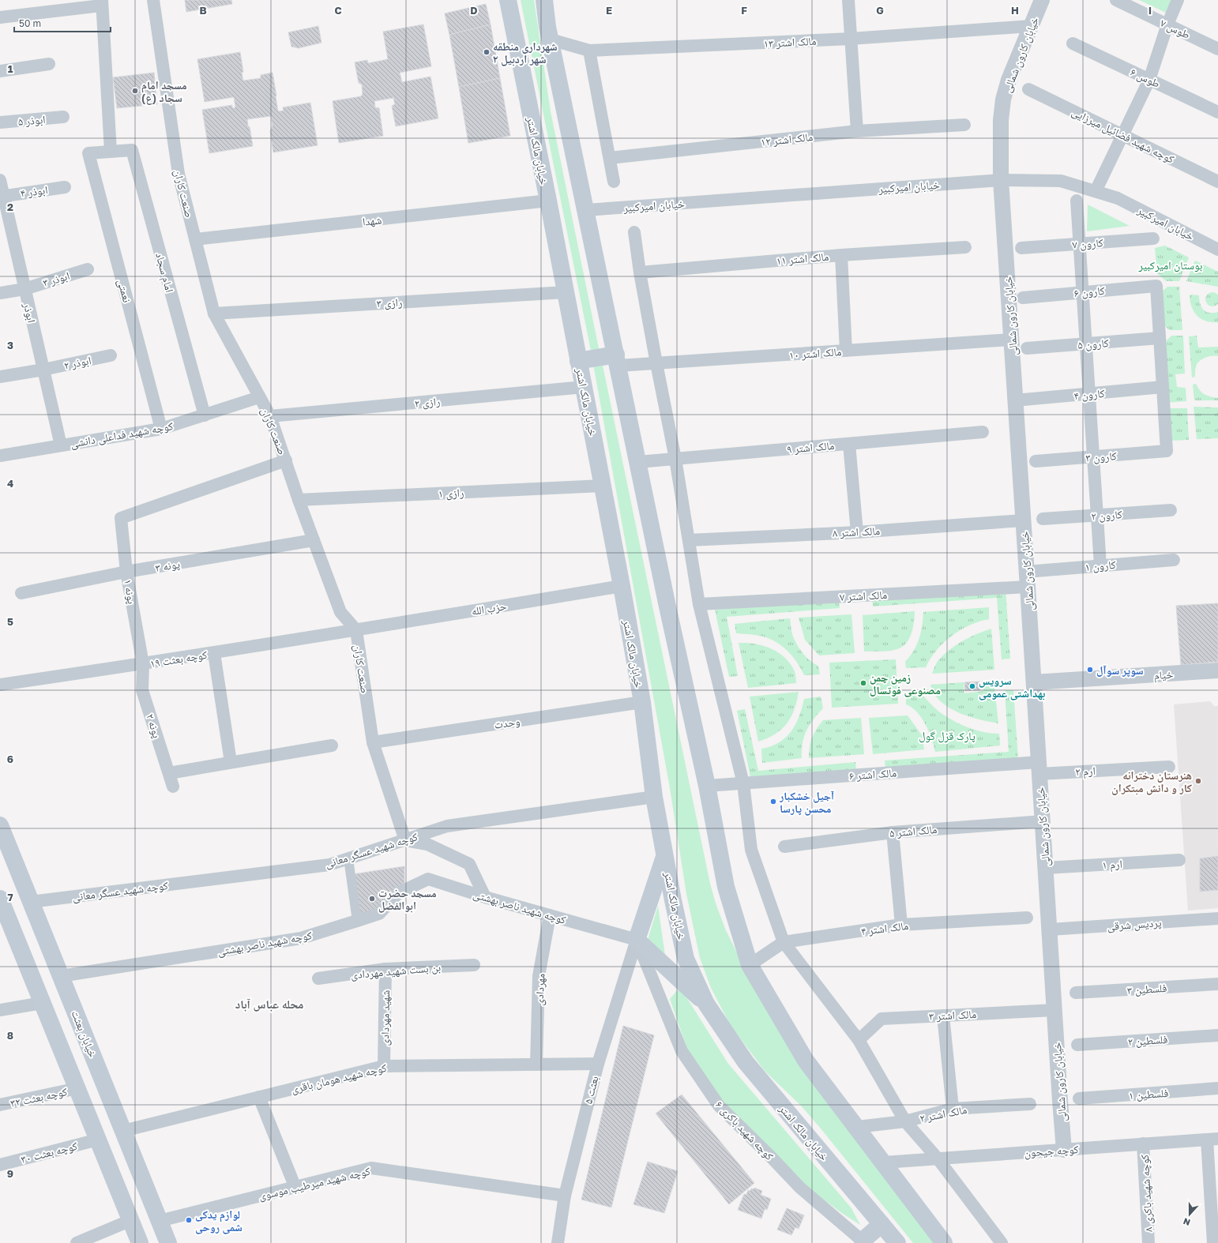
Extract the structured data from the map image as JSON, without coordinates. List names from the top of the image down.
{
  "streets": {
    "main road": ["خیابان مالک اشتر", "خیابان بعثت"],
    "street": [
      "طوس ۷",
      "مالک اشتر ۱۳",
      "خیابان کارون شمالی",
      "طوس ۶",
      "ابوذر ۵",
      "کوچه شهید فضائیل میرزایی",
      "مالک اشتر ۱۲",
      "خیابان امیرکبیر",
      "ابوذر ۴",
      "صنعت کاران",
      "شهدا",
      "کارون ۷",
      "مالک اشتر ۱۱",
      "امام سجاد",
      "ابوذر ۳",
      "نعمتی",
      "کارون ۶",
      "رازی ۳",
      "ابوذر",
      "کارون ۵",
      "مالک اشتر ۱۰",
      "ابوذر ۲",
      "کارون ۴",
      "رازی ۲",
      "کوچه شهید فداعلی دانشی",
      "مالک اشتر ۹",
      "کارون ۳",
      "رازی ۱",
      "کارون ۲",
      "مالک اشتر ۸",
      "پونه ۳",
      "کارون ۱",
      "پونه ۱",
      "مالک اشتر ۷",
      "حزب الله",
      "کوچه بعثت ۱۹",
      "خیام",
      "وحدت",
      "پونه ۲",
      "ارم ۲",
      "مالک اشتر ۶",
      "مالک اشتر ۵",
      "کوچه شهید عسگر معانی",
      "ارم ۱",
      "کوچه شهید ناصر بهشتی",
      "پردیس شرقی",
      "مالک اشتر ۴",
      "بن بست شهید مهردادی",
      "فلسطین ۳",
      "مهردادی",
      "مالک اشتر ۳",
      "شهید مهردادی",
      "فلسطین ۲",
      "کوچه شهید هومان باقری",
      "بعثت ۵",
      "فلسطین ۱",
      "کوچه بعثت ۳۲",
      "مالک اشتر ۲",
      "کوچه شهید باکری ۶",
      "کوچه جیحون",
      "کوچه بعثت ۳۰",
      "کوچه شهید میرطیب موسوی",
      "کوچه شهید باکری ۸"
    ]
  },
  "crossings": [
    ["مالک اشتر ۱۳", "خیابان کارون شمالی"],
    ["خیابان کارون شمالی", "خیابان امیرکبیر"],
    ["خیابان کارون شمالی", "مالک اشتر ۱۰"],
    ["خیابان کارون شمالی", "کارون ۴"],
    ["خیابان کارون شمالی", "مالک اشتر ۸"],
    ["خیابان کارون شمالی", "کارون ۱"],
    ["خیابان کارون شمالی", "مالک اشتر ۷"],
    ["خیابان کارون شمالی", "خیام"],
    ["خیابان کارون شمالی", "ارم ۲"],
    ["خیابان کارون شمالی", "مالک اشتر ۶"],
    ["خیابان کارون شمالی", "مالک اشتر ۵"],
    ["خیابان کارون شمالی", "ارم ۱"],
    ["خیابان کارون شمالی", "پردیس شرقی"],
    ["خیابان کارون شمالی", "مالک اشتر ۳"],
    ["خیابان کارون شمالی", "کوچه جیحون"],
    ["خیابان مالک اشتر", "شهدا"],
    ["خیابان مالک اشتر", "رازی ۳"],
    ["خیابان مالک اشتر", "رازی ۲"],
    ["خیابان مالک اشتر", "رازی ۱"],
    ["خیابان مالک اشتر", "حزب الله"],
    ["خیابان مالک اشتر", "وحدت"],
    ["خیابان مالک اشتر", "کوچه شهید عسگر معانی"],
    ["ابوذر ۴", "ابوذر"],
    ["صنعت کاران", "شهدا"],
    ["صنعت کاران", "رازی ۳"],
    ["صنعت کاران", "رازی ۲"],
    ["صنعت کاران", "کوچه شهید فداعلی دانشی"],
    ["صنعت کاران", "رازی ۱"],
    ["صنعت کاران", "پونه ۳"],
    ["صنعت کاران", "پونه ۱"],
    ["صنعت کاران", "حزب الله"],
    ["صنعت کاران", "کوچه بعثت ۱۹"],
    ["صنعت کاران", "وحدت"],
    ["صنعت کاران", "کوچه شهید عسگر معانی"],
    ["امام سجاد", "نعمتی"],
    ["امام سجاد", "کوچه شهید فداعلی دانشی"],
    ["ابوذر ۳", "ابوذر"],
    ["نعمتی", "کوچه شهید فداعلی دانشی"],
    ["کارون ۶", "کارون ۵"],
    ["ابوذر", "ابوذر ۲"],
    ["ابوذر", "کوچه شهید فداعلی دانشی"],
    ["کارون ۴", "کارون ۳"],
    ["پونه ۳", "پونه ۱"],
    ["پونه ۱", "کوچه بعثت ۱۹"],
    ["پونه ۱", "پونه ۲"],
    ["حزب الله", "کوچه بعثت ۱۹"],
    ["کوچه بعثت ۱۹", "پونه ۲"],
    ["ارم ۲", "مالک اشتر ۶"],
    ["کوچه شهید عسگر معانی", "خیابان بعثت"],
    ["کوچه شهید ناصر بهشتی", "مهردادی"],
    ["کوچه شهید ناصر بهشتی", "خیابان بعثت"],
    ["کوچه شهید ناصر بهشتی", "بعثت ۵"],
    ["کوچه شهید ناصر بهشتی", "کوچه شهید باکری ۶"],
    ["بن بست شهید مهردادی", "شهید مهردادی"],
    ["مهردادی", "کوچه شهید هومان باقری"],
    ["شهید مهردادی", "کوچه شهید هومان باقری"],
    ["خیابان بعثت", "کوچه شهید هومان باقری"],
    ["خیابان بعثت", "کوچه شهید میرطیب موسوی"],
    ["کوچه شهید هومان باقری", "بعثت ۵"],
    ["بعثت ۵", "کوچه شهید باکری ۶"],
    ["بعثت ۵", "کوچه شهید میرطیب موسوی"],
    ["کوچه جیحون", "کوچه شهید باکری ۸"]
  ],
  "districts": ["محله عباس آباد"],
  "parks": ["بوستان امیرکبیر", "پارک قزل گول"],
  "places": [
    "شهرداری منطقه ۲ شهر اردبیل",
    "مسجد امام سجاد (ع)",
    "سوپر سوآل",
    "زمین چمن مصنوعی فوتسال",
    "سرویس بهداشتی عمومی",
    "هنرستان دخترانه کار و دانش مبتکران",
    "آجیل خشکبار محسن پارسا",
    "مسجد حضرت ابوالفضل",
    "لوازم یدکی شمی روحی"
  ],
  "scale_bar": "50 m",
  "north": "bottom",
  "grid": {
    "columns": [
      "B",
      "C",
      "D",
      "E",
      "F",
      "G",
      "H",
      "I"
    ],
    "rows": [
      "1",
      "2",
      "3",
      "4",
      "5",
      "6",
      "7",
      "8",
      "9"
    ]
  }
}
